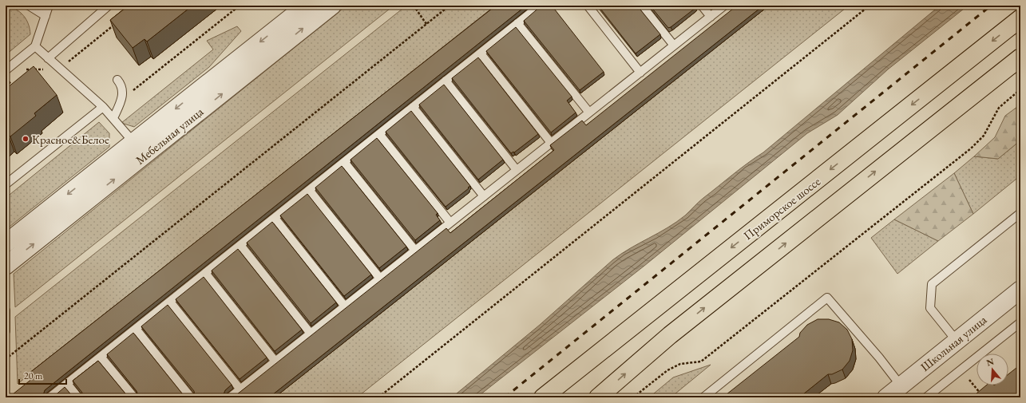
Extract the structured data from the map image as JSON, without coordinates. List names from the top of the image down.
{
  "streets": {
    "main road": ["Приморское шоссе"],
    "street": ["Мебельная улица", "Школьная улица"]
  },
  "places": ["Красное&Белое"],
  "scale_bar": "20 m",
  "north": "top"
}
